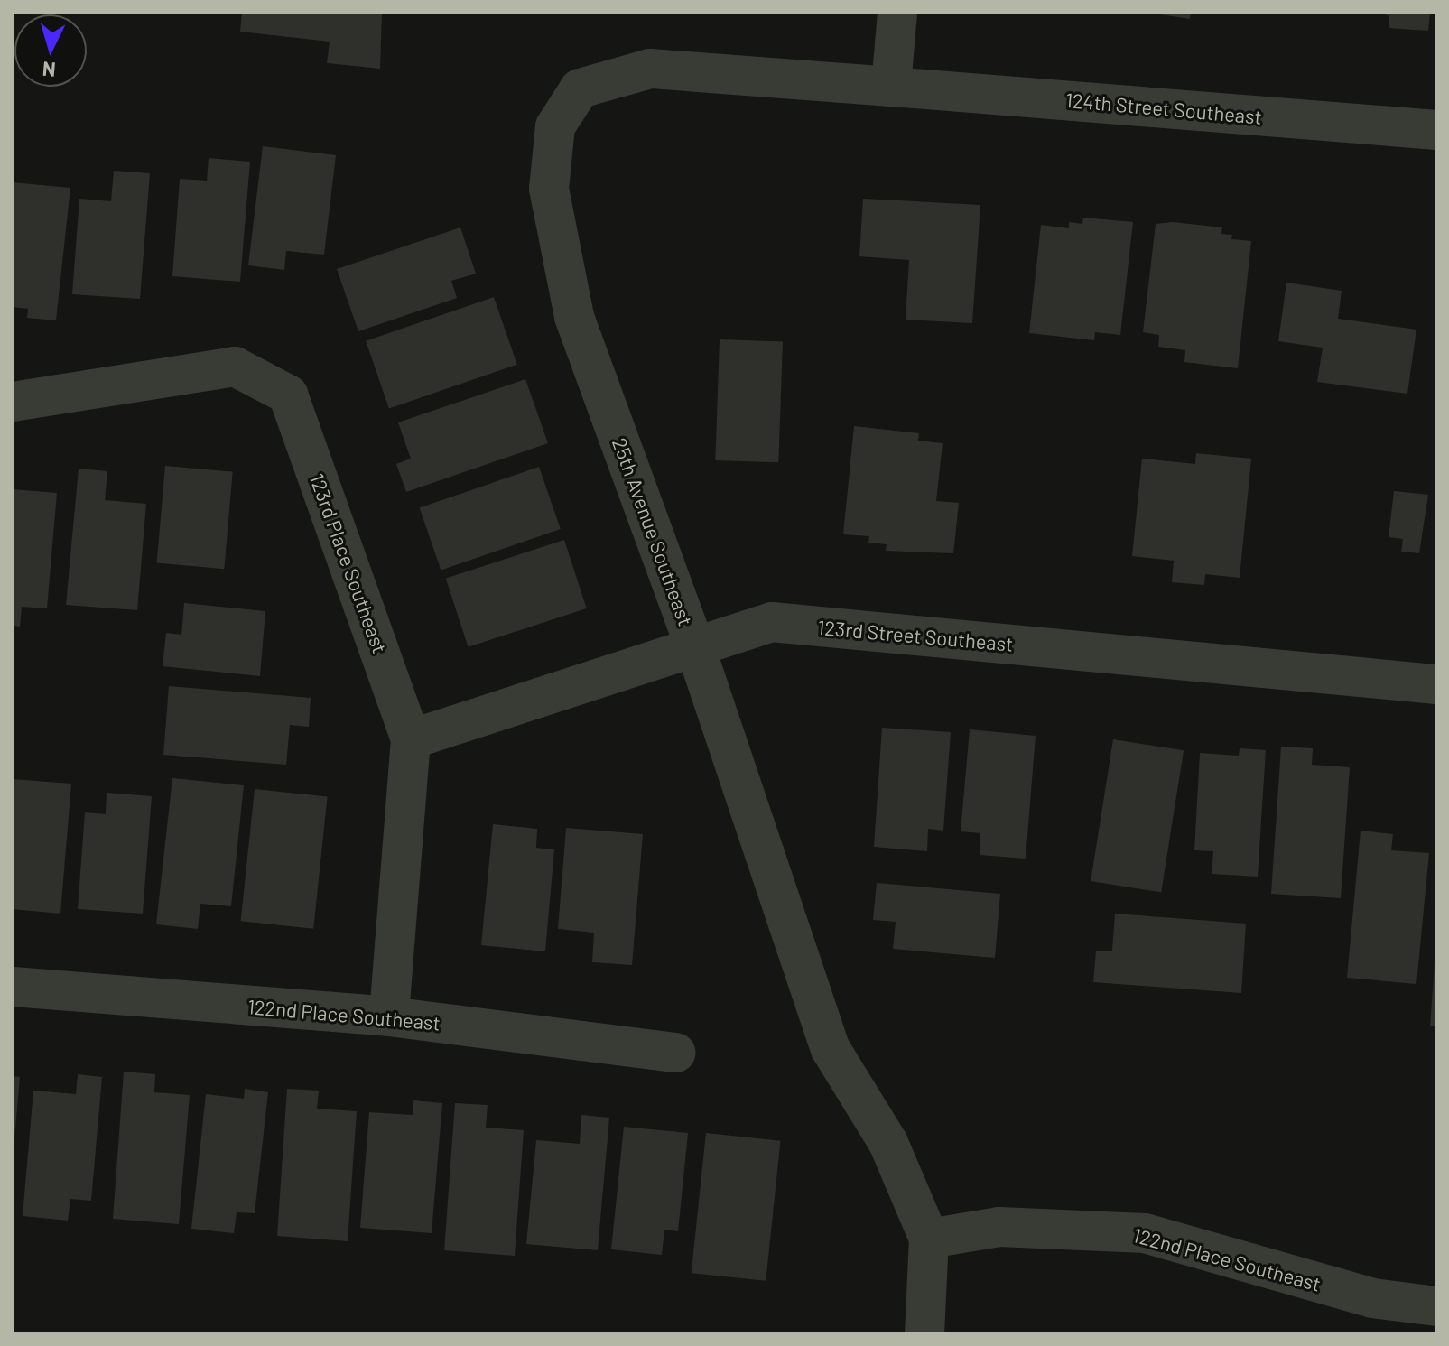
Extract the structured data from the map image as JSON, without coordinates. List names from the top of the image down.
{
  "streets": {
    "street": [
      "124th Street Southeast",
      "25th Avenue Southeast",
      "123rd Place Southeast",
      "123rd Street Southeast",
      "122nd Place Southeast"
    ]
  },
  "crossings": [
    ["124th Street Southeast", "25th Avenue Southeast"],
    ["25th Avenue Southeast", "123rd Street Southeast"],
    ["25th Avenue Southeast", "122nd Place Southeast"],
    ["123rd Place Southeast", "123rd Street Southeast"],
    ["123rd Place Southeast", "122nd Place Southeast"]
  ],
  "north": "bottom"
}
